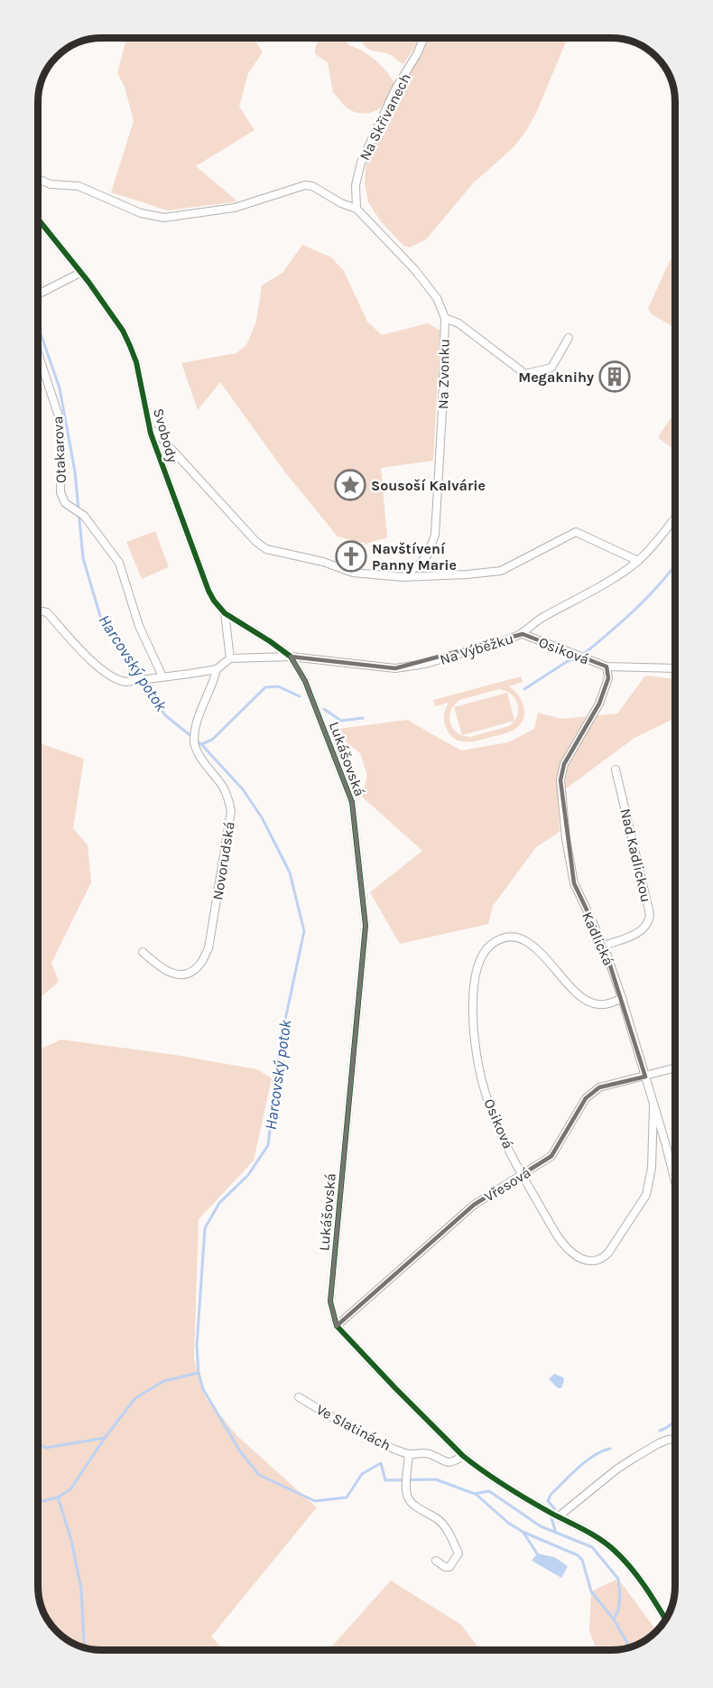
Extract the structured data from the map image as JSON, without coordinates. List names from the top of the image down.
{
  "streets": {
    "street": [
      "Na Skřivanech",
      "Na Zvonku",
      "Svobody",
      "Otakarova",
      "Na Výběžku",
      "Osiková",
      "Lukášovská",
      "Nad Kadlickou",
      "Novorudská",
      "Kadlická",
      "Vřesová",
      "Ve Slatinách"
    ]
  },
  "crossings": [
    ["Svobody", "Na Výběžku"],
    ["Svobody", "Lukášovská"],
    ["Na Výběžku", "Osiková"],
    ["Na Výběžku", "Lukášovská"],
    ["Osiková", "Kadlická"],
    ["Osiková", "Vřesová"],
    ["Lukášovská", "Vřesová"],
    ["Nad Kadlickou", "Kadlická"],
    ["Kadlická", "Vřesová"]
  ],
  "water": ["Harcovský potok"],
  "places": {
    "building": ["Megaknihy"],
    "place": ["Sousoší Kalvárie"],
    "church": ["Navštívení Panny Marie"]
  }
}
